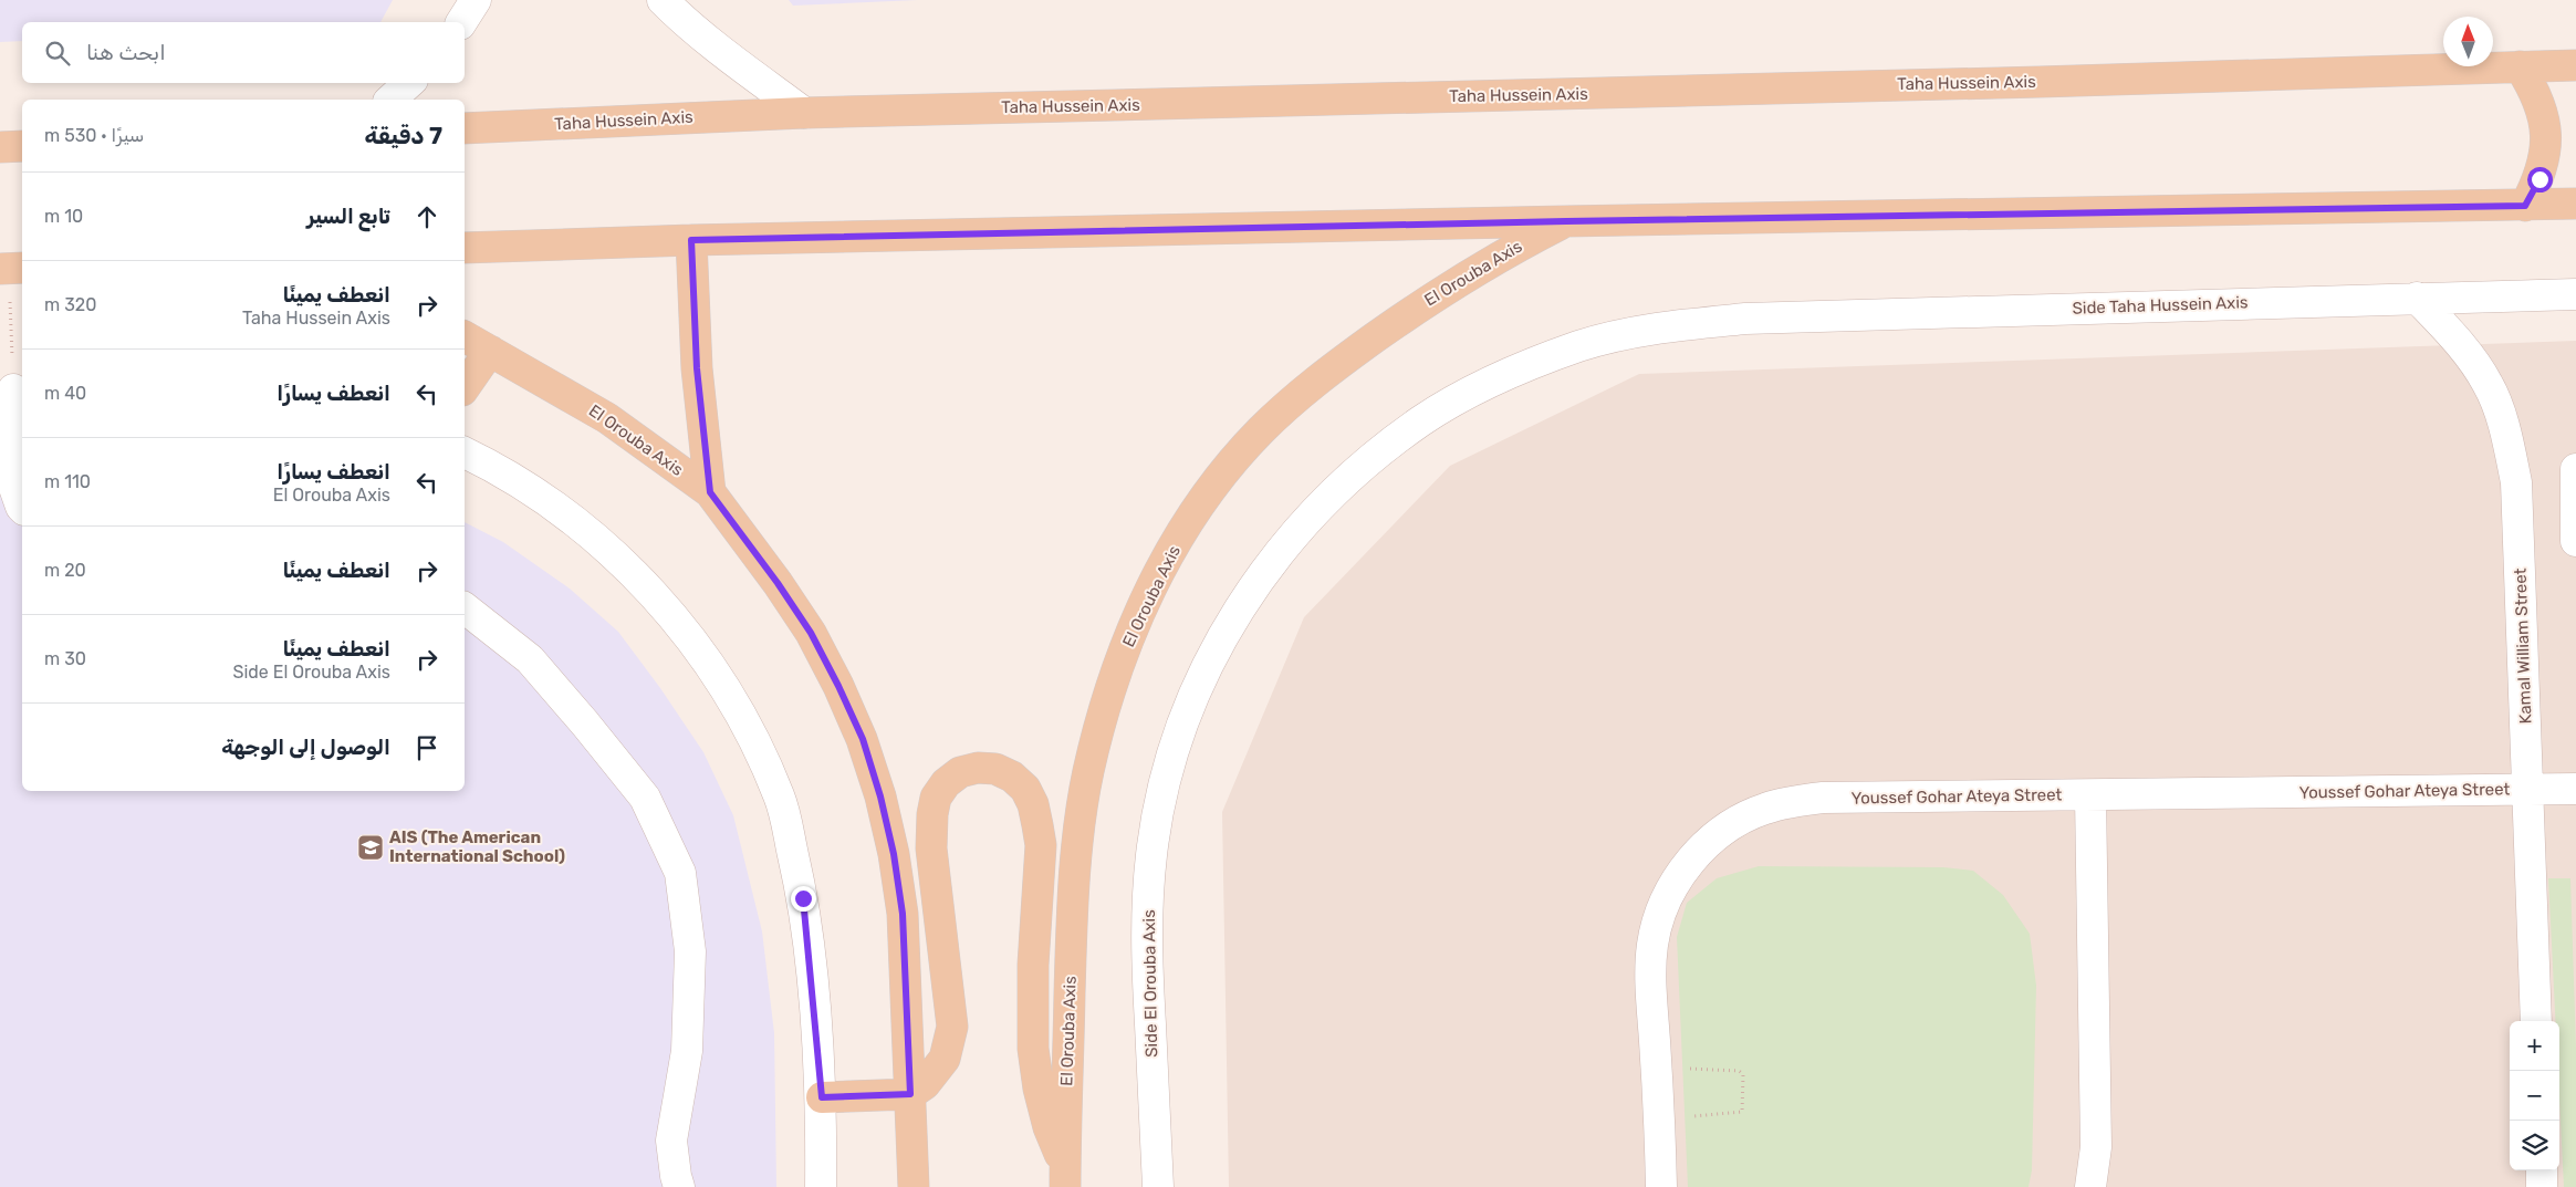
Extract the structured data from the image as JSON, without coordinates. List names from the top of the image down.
{
  "streets": {
    "main road": ["Taha Hussein Axis", "El Orouba Axis"],
    "street": [
      "Side Taha Hussein Axis",
      "Kamal William Street",
      "Youssef Gohar Ateya Street",
      "Side El Orouba Axis"
    ]
  },
  "crossings": [
    ["Side Taha Hussein Axis", "Kamal William Street"],
    ["Side Taha Hussein Axis", "Side El Orouba Axis"],
    ["Kamal William Street", "Youssef Gohar Ateya Street"]
  ],
  "places": {
    "school or university": ["AIS (The American International School)"]
  },
  "north": "top",
  "page": {
    "search": "ابحث هنا",
    "heading": ["7 دقيقة", "سيرًا · 530 m"],
    "list": [
      ["تابع السير", "10 m"],
      ["انعطف يمينًا", "Taha Hussein Axis", "320 m"],
      ["انعطف يسارًا", "40 m"],
      ["انعطف يسارًا", "El Orouba Axis", "110 m"],
      ["انعطف يمينًا", "20 m"],
      ["انعطف يمينًا", "Side El Orouba Axis", "30 m"],
      "الوصول إلى الوجهة"
    ],
    "map_buttons": ["+", "−"]
  }
}
